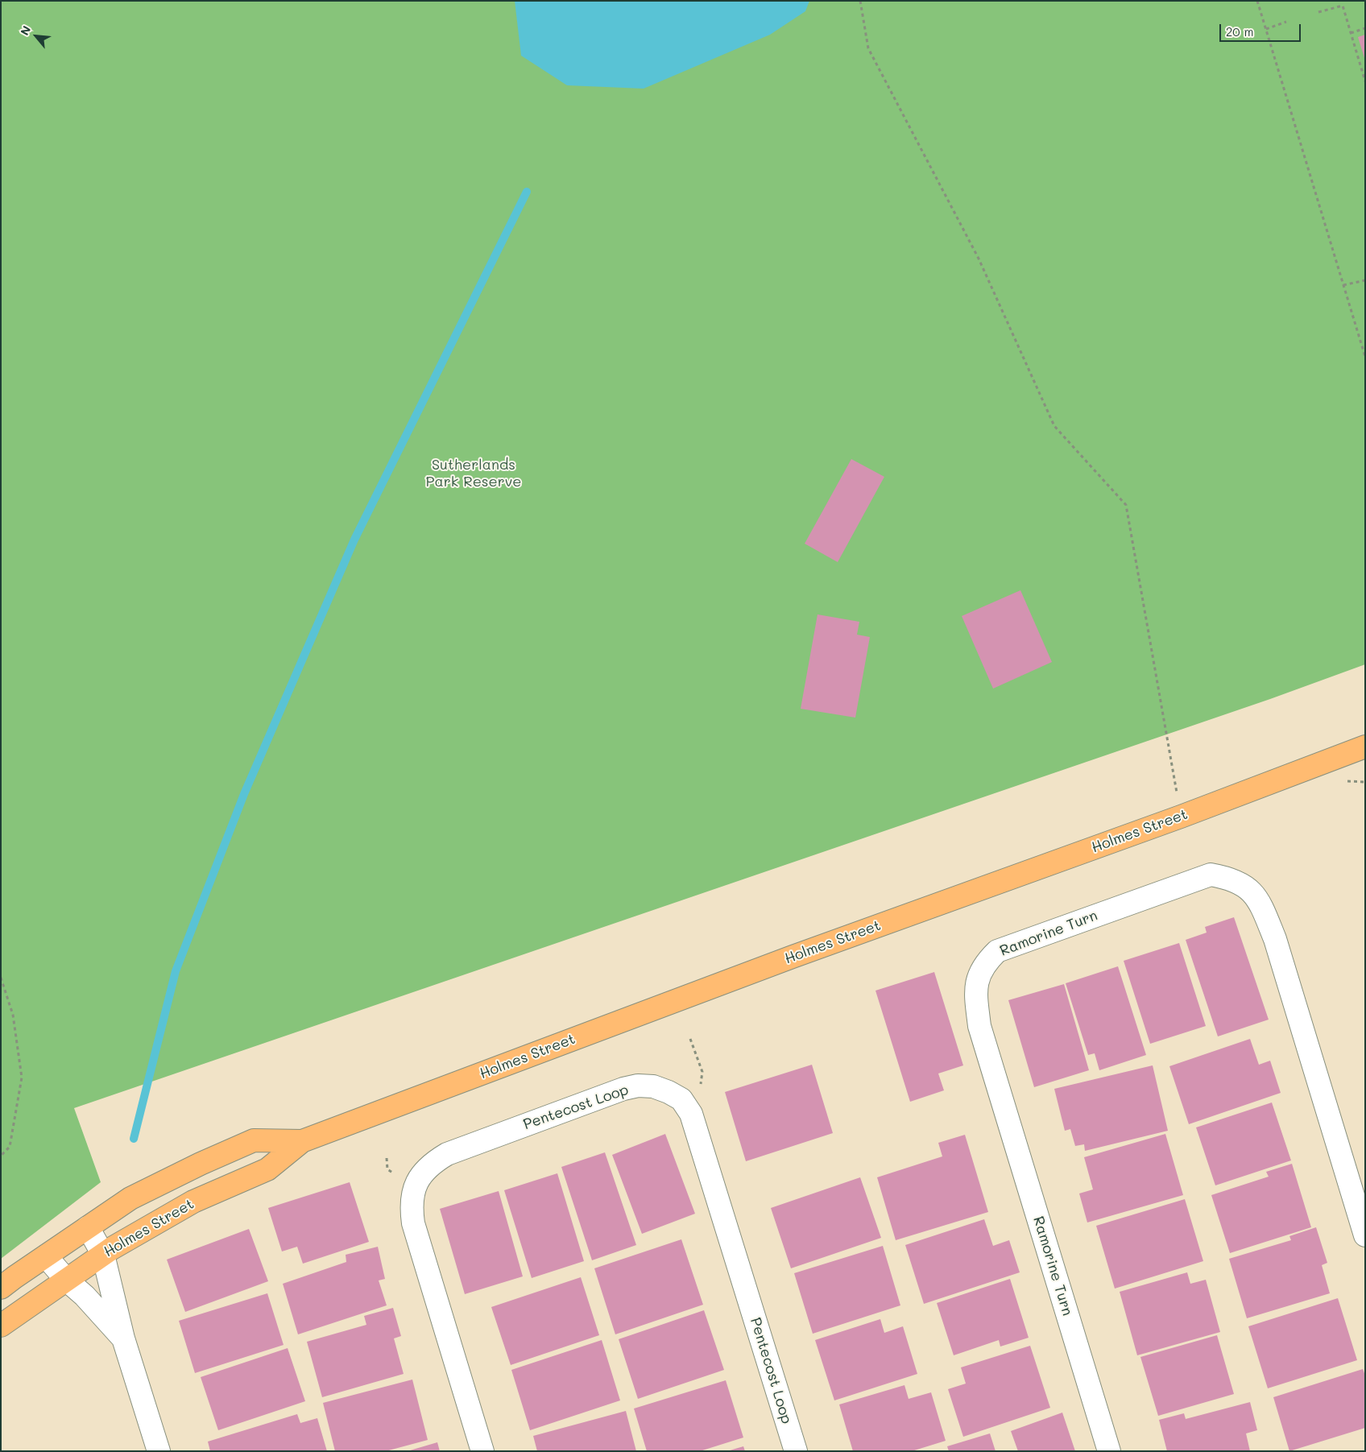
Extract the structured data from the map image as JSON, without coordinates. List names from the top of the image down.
{
  "streets": {
    "main road": ["Holmes Street"],
    "street": ["Ramorine Turn", "Pentecost Loop"]
  },
  "parks": ["Sutherlands Park Reserve"],
  "scale_bar": "20 m",
  "north": "top left"
}
